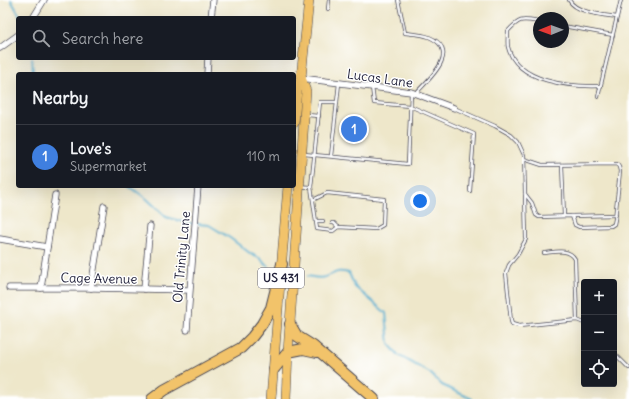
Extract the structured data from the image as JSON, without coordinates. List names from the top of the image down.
{
  "streets": {
    "main road": ["US 431"],
    "street": ["Lucas Lane", "Old Trinity Lane", "Cage Avenue"]
  },
  "crossings": [
    ["Lucas Lane", "US 431"],
    ["Old Trinity Lane", "Cage Avenue"]
  ],
  "north": "left",
  "page": {
    "search": "Search here",
    "heading": "Nearby",
    "pins": "1",
    "list": [
      {
        "mark": "1",
        "name": "Love's",
        "note": "Supermarket",
        "value": "110 m"
      }
    ],
    "map_buttons": ["+", "−"]
  }
}
